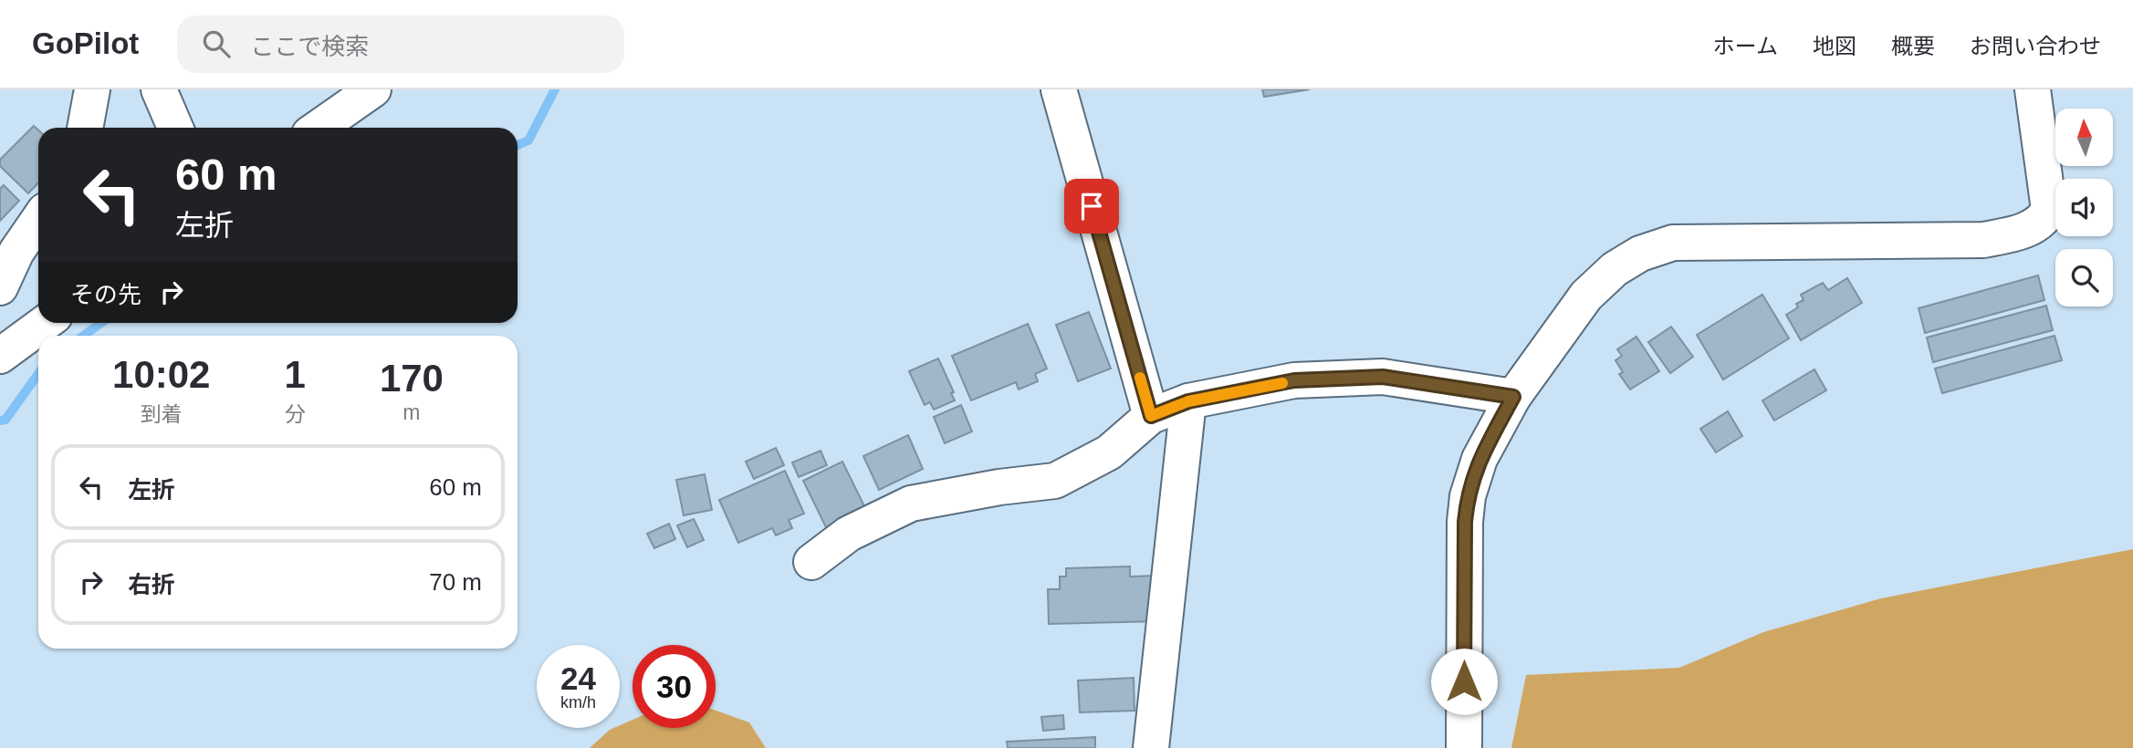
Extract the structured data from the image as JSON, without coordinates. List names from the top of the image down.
{
  "north": "top",
  "page": {
    "header": "GoPilot",
    "search": "ここで検索",
    "nav": [
      "ホーム",
      "地図",
      "概要",
      "お問い合わせ"
    ],
    "turn": ["60 m", "左折"],
    "then": "その先",
    "eta": [
      "10:02",
      "到着",
      "1",
      "分",
      "170",
      "m"
    ],
    "list": [
      {
        "name": "左折",
        "value": "60 m"
      },
      {
        "name": "右折",
        "value": "70 m"
      }
    ],
    "speed": "24 km/h",
    "limit": "30"
  }
}
